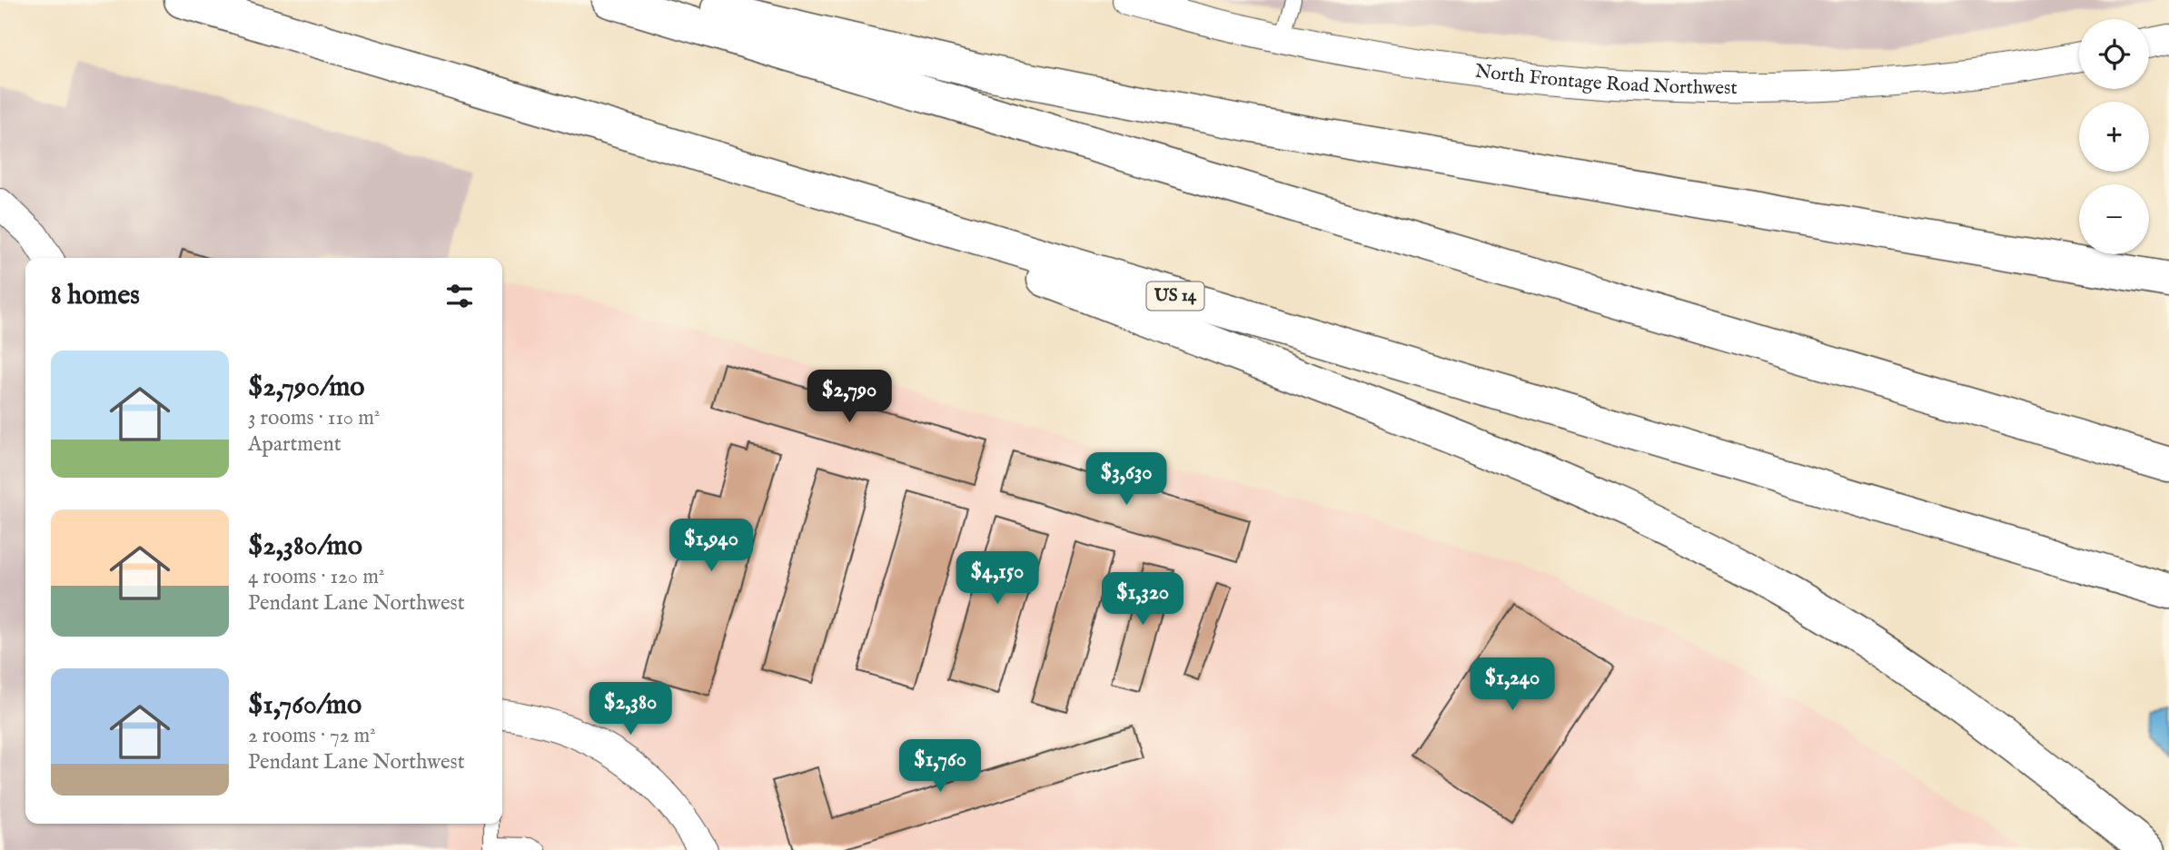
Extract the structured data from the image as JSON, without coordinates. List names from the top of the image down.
{
  "streets": {
    "highway": ["US 14"],
    "street": ["North Frontage Road Northwest"]
  },
  "page": {
    "map_buttons": ["+", "−"],
    "heading": "8 homes",
    "list": [
      {
        "name": "$2,790/mo",
        "note": "3 rooms · 110 m² · Apartment"
      },
      {
        "name": "$2,380/mo",
        "note": "4 rooms · 120 m² · Pendant Lane Northwest"
      },
      {
        "name": "$1,760/mo",
        "note": "2 rooms · 72 m² · Pendant Lane Northwest"
      }
    ],
    "price": [
      "$2,790",
      "$3,630",
      "$1,940",
      "$4,150",
      "$1,320",
      "$1,240",
      "$2,380",
      "$1,760"
    ]
  }
}
